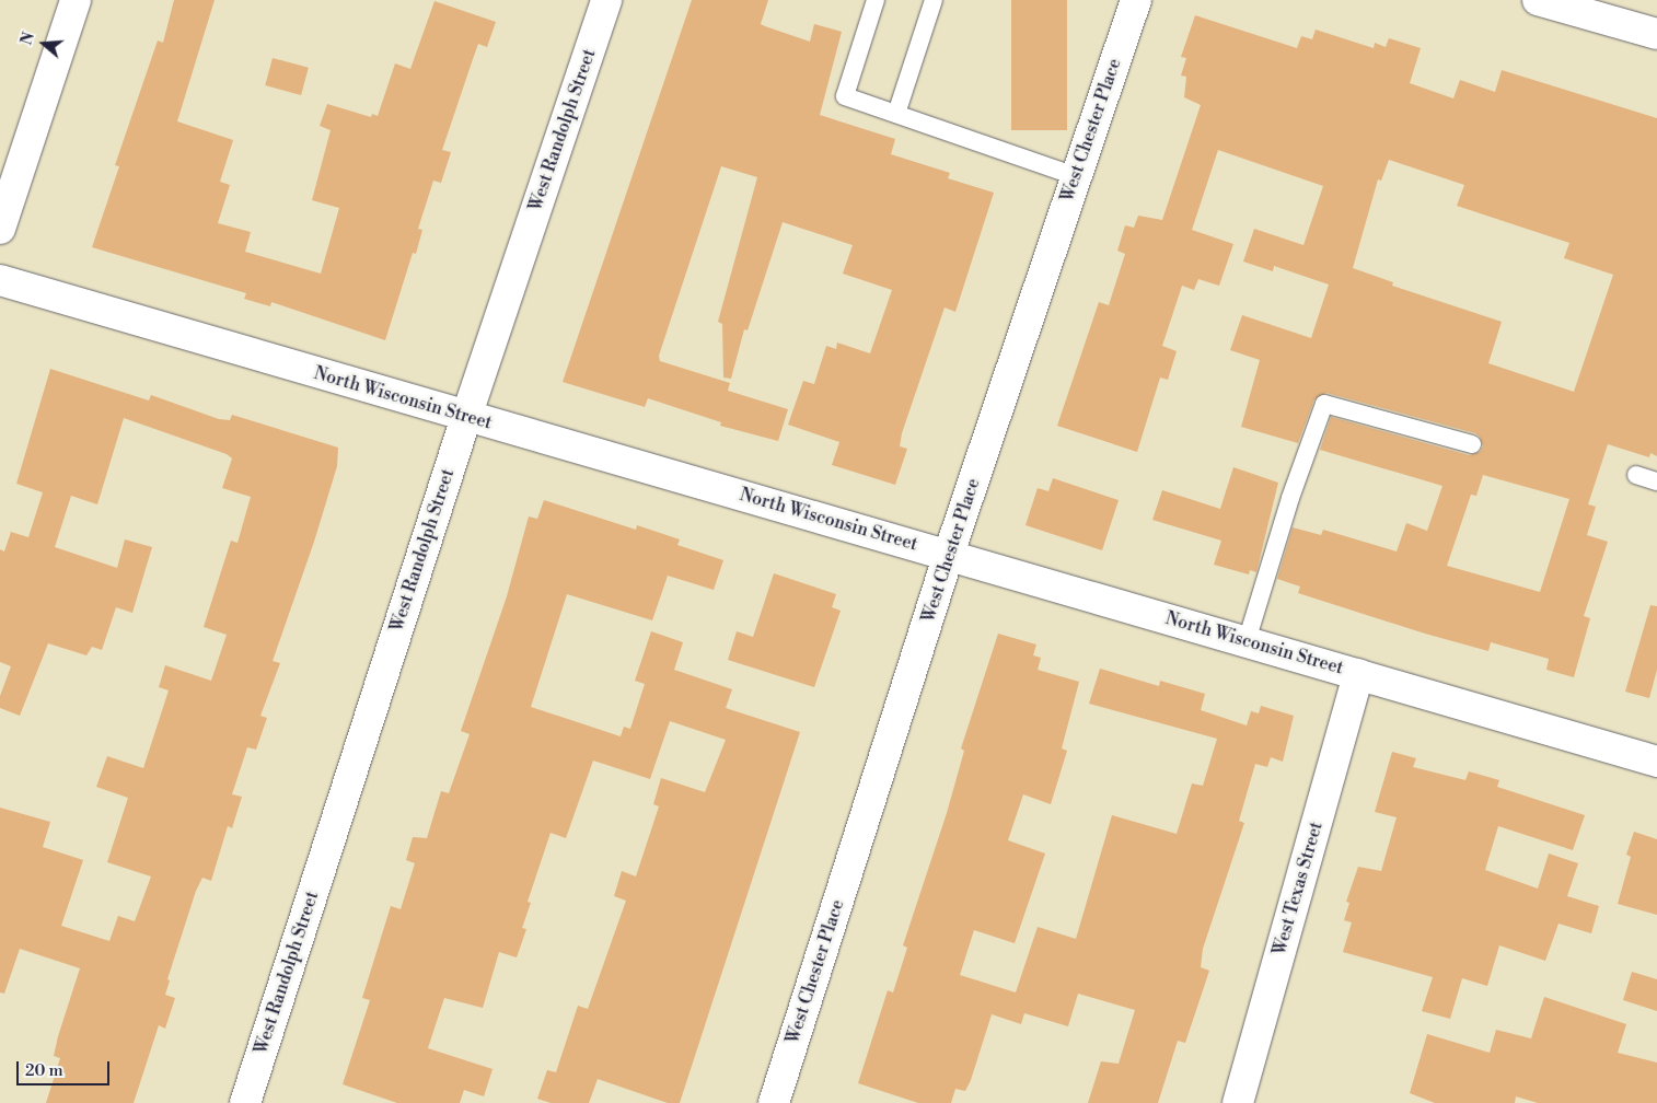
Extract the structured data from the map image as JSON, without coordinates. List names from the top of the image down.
{
  "streets": {
    "street": [
      "West Randolph Street",
      "West Chester Place",
      "North Wisconsin Street",
      "West Texas Street"
    ]
  },
  "crossings": [
    ["West Randolph Street", "North Wisconsin Street"],
    ["West Chester Place", "North Wisconsin Street"],
    ["North Wisconsin Street", "West Texas Street"]
  ],
  "scale_bar": "20 m",
  "north": "left"
}
